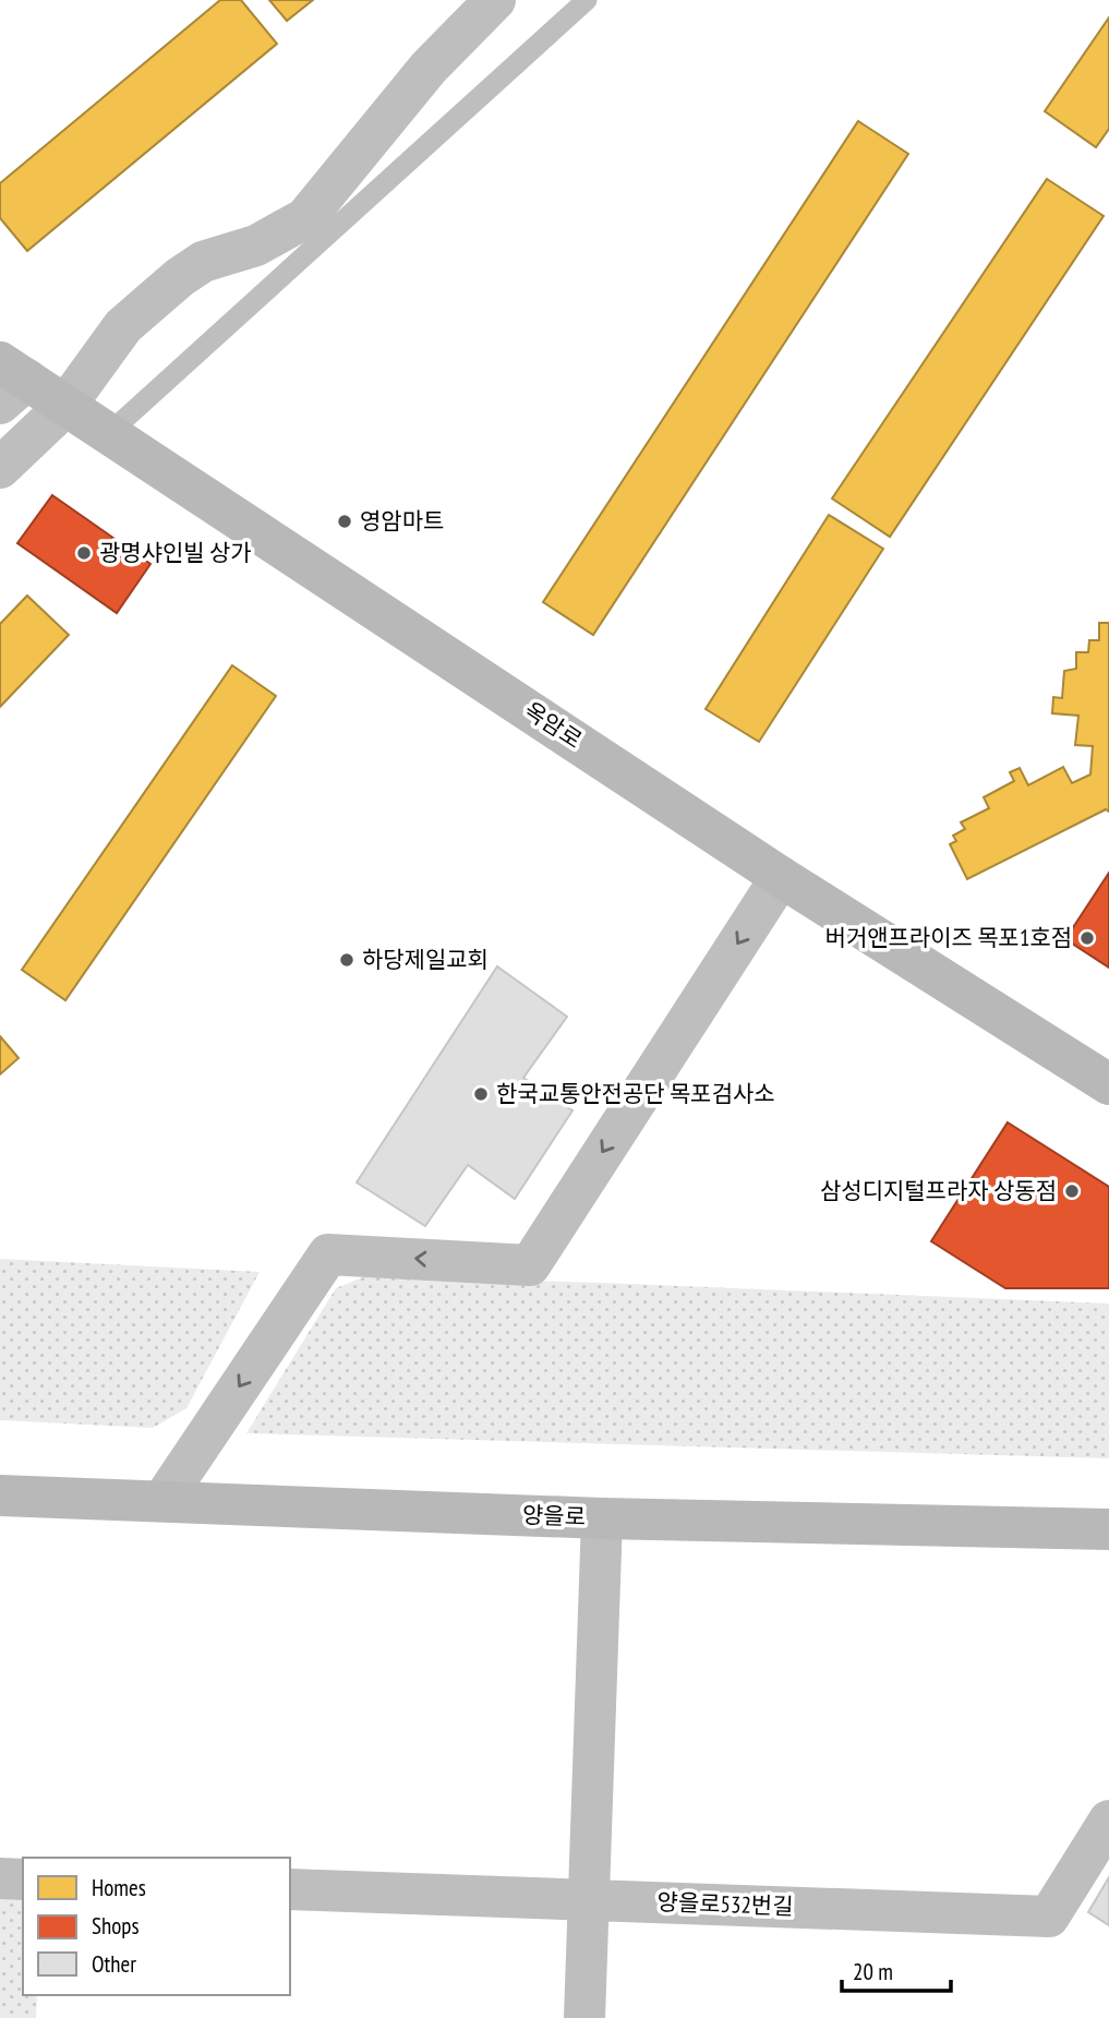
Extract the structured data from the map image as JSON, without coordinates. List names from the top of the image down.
{
  "streets": {
    "street": ["옥암로", "양을로", "양을로532번길"]
  },
  "places": [
    "영암마트",
    "광명샤인빌 상가",
    "버거앤프라이즈 목포1호점",
    "하당제일교회",
    "한국교통안전공단 목포검사소",
    "삼성디지털프라자 상동점"
  ],
  "legend": ["Homes", "Shops", "Other"],
  "scale_bar": "20 m"
}
